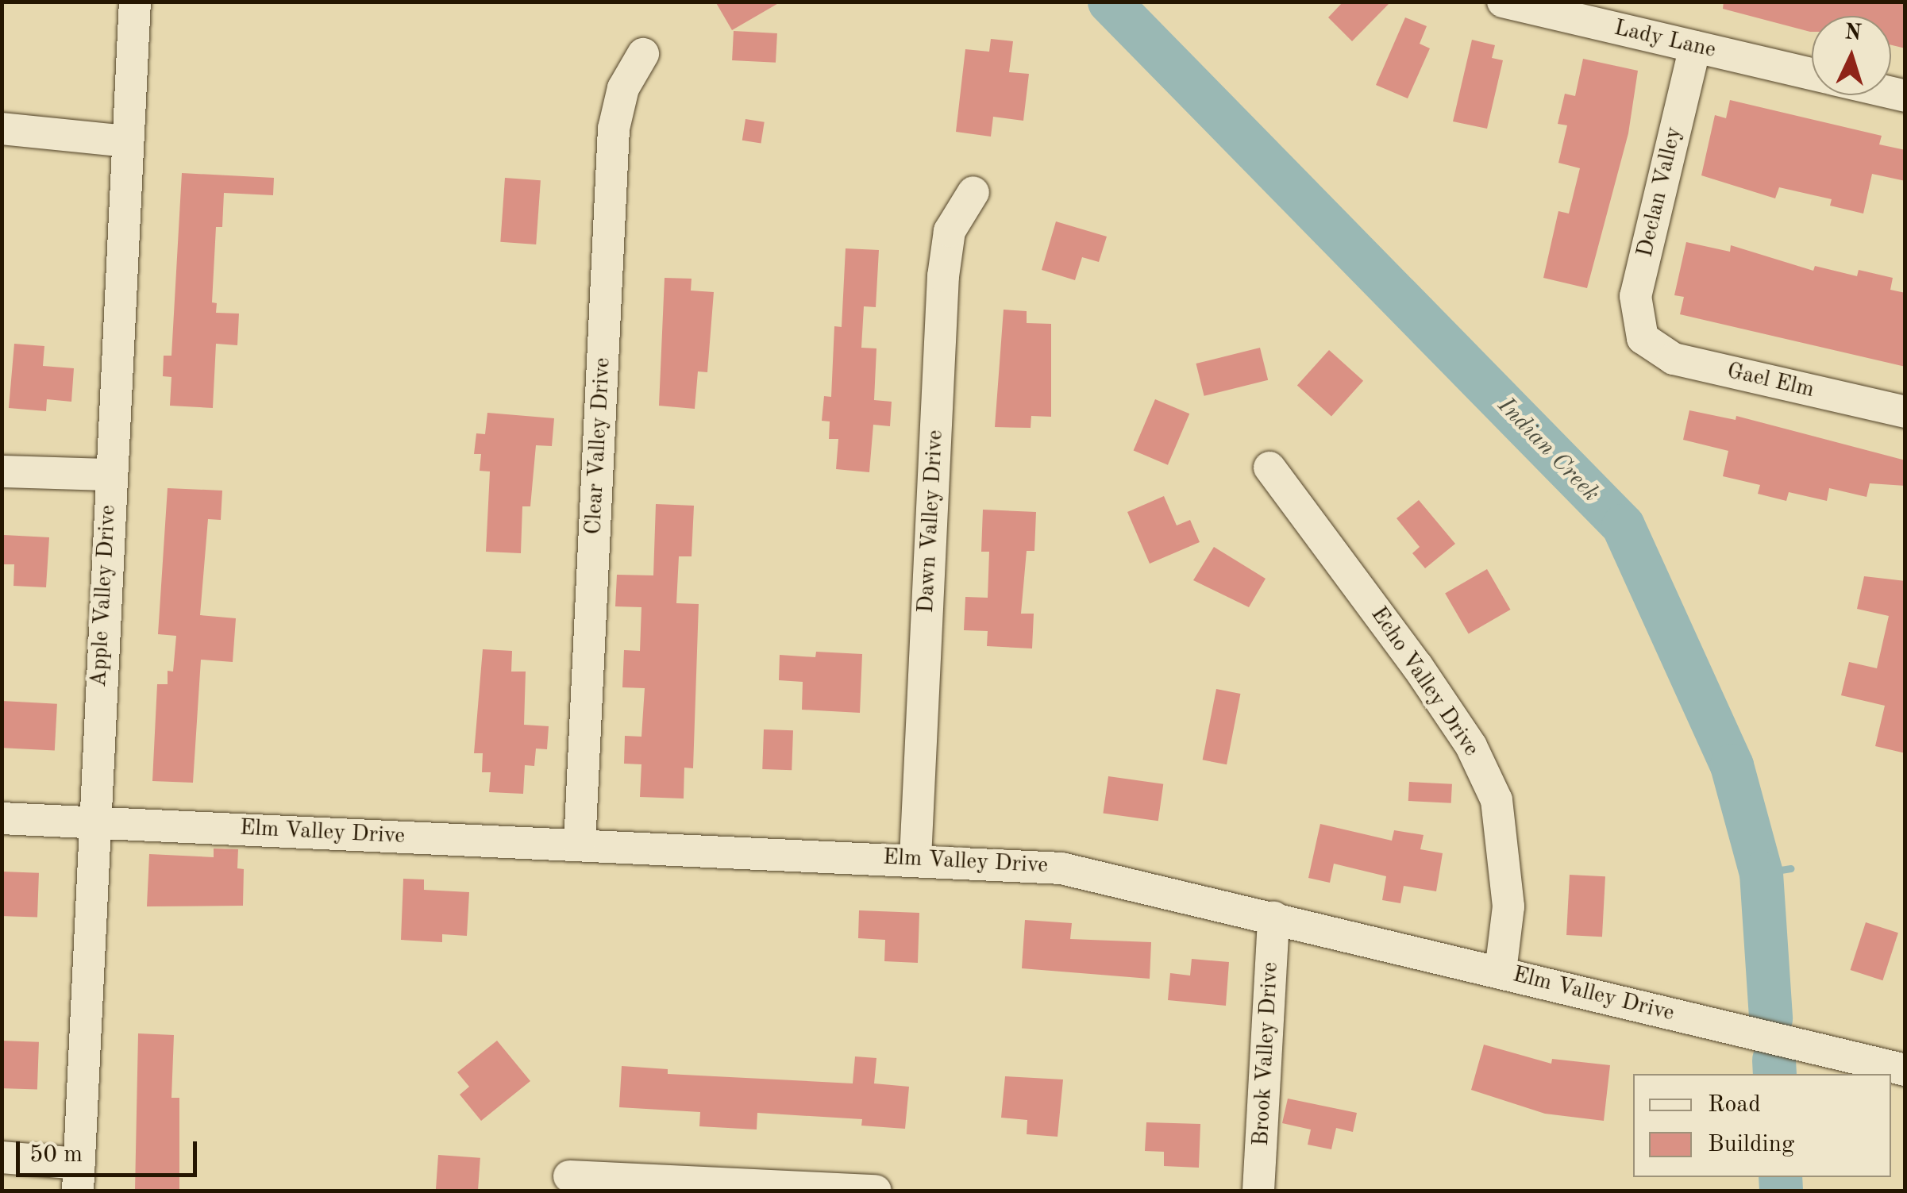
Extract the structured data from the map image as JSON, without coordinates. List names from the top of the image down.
{
  "streets": {
    "street": [
      "Lady Lane",
      "Declan Valley",
      "Gael Elm",
      "Clear Valley Drive",
      "Dawn Valley Drive",
      "Apple Valley Drive",
      "Echo Valley Drive",
      "Elm Valley Drive",
      "Brook Valley Drive"
    ]
  },
  "crossings": [
    ["Lady Lane", "Declan Valley"],
    ["Declan Valley", "Gael Elm"],
    ["Clear Valley Drive", "Elm Valley Drive"],
    ["Dawn Valley Drive", "Elm Valley Drive"],
    ["Apple Valley Drive", "Elm Valley Drive"],
    ["Echo Valley Drive", "Elm Valley Drive"],
    ["Elm Valley Drive", "Brook Valley Drive"]
  ],
  "water": ["Indian Creek"],
  "legend": ["Road", "Building"],
  "scale_bar": "50 m",
  "north": "top"
}
